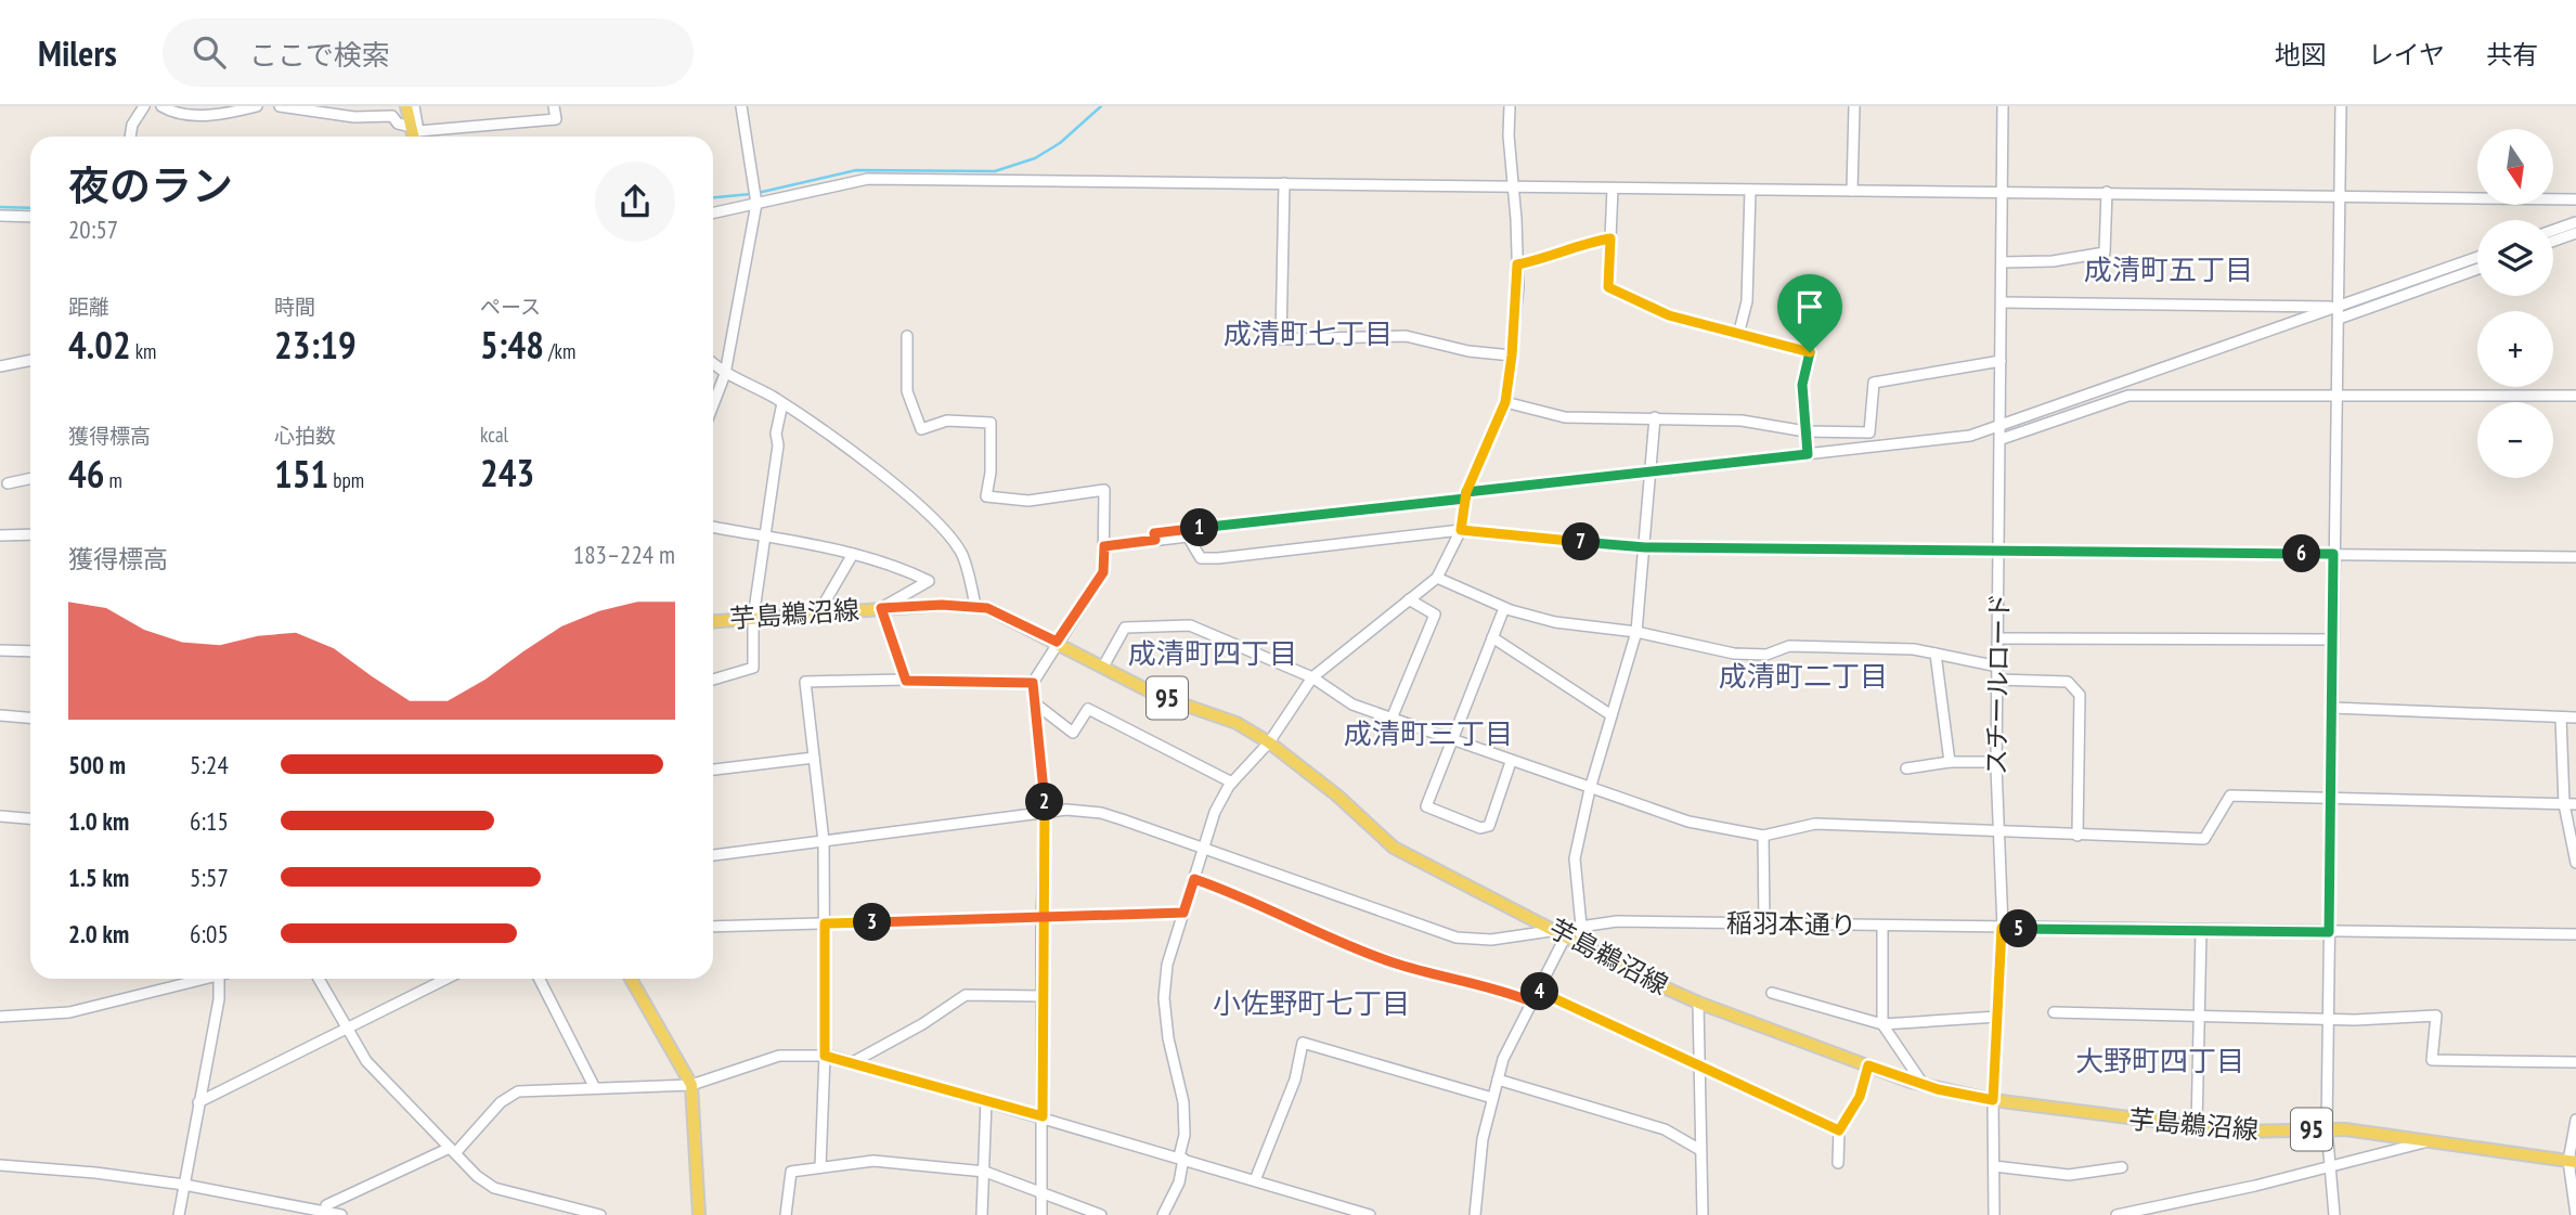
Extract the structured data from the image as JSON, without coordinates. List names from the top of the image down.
{
  "streets": {
    "main road": ["芋島鵜沼線", "95"],
    "street": ["スチールロード", "稲羽本通り"]
  },
  "crossings": [
    ["芋島鵜沼線", "スチールロード"],
    ["芋島鵜沼線", "稲羽本通り"],
    ["スチールロード", "稲羽本通り"]
  ],
  "districts": [
    "成清町五丁目",
    "成清町七丁目",
    "成清町四丁目",
    "成清町二丁目",
    "成清町三丁目",
    "小佐野町七丁目",
    "大野町四丁目"
  ],
  "north": "bottom",
  "page": {
    "header": "Milers",
    "search": "ここで検索",
    "nav": ["地図", "レイヤ", "共有"],
    "map_buttons": ["+", "−"],
    "heading": ["夜のラン", "20:57"],
    "stats": [
      ["距離", "4.02 km"],
      ["時間", "23:19"],
      ["ペース", "5:48 /km"],
      ["獲得標高", "46 m"],
      ["心拍数", "151 bpm"],
      ["kcal", "243"]
    ],
    "pins": [
      "1",
      "7",
      "6",
      "2",
      "3",
      "5",
      "4"
    ],
    "chart": ["獲得標高", "183–224 m"],
    "list": [
      {
        "name": "500 m",
        "note": "5:24"
      },
      {
        "name": "1.0 km",
        "note": "6:15"
      },
      {
        "name": "1.5 km",
        "note": "5:57"
      },
      {
        "name": "2.0 km",
        "note": "6:05"
      }
    ]
  }
}
